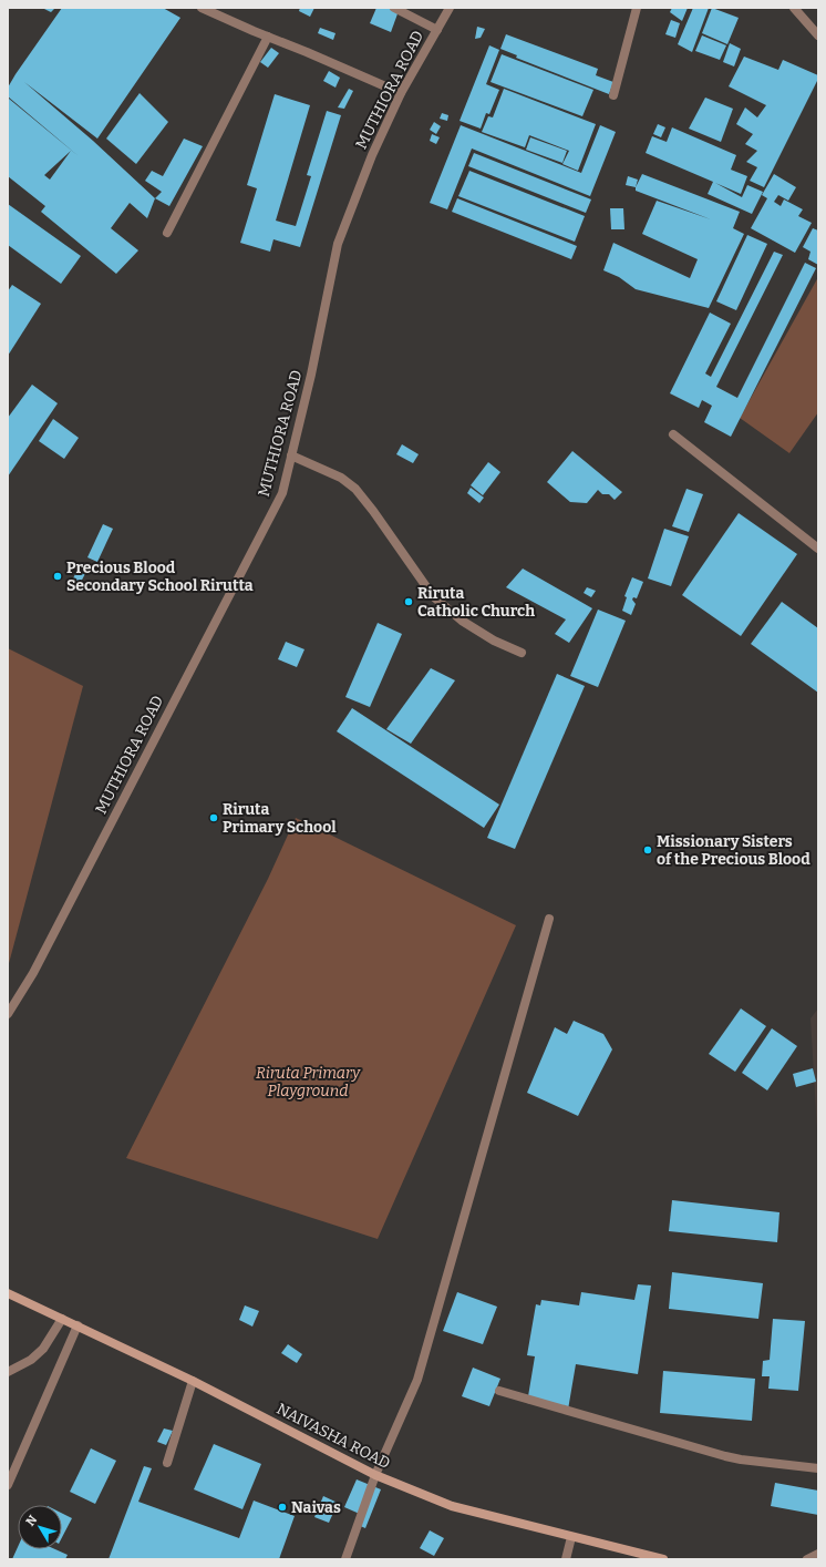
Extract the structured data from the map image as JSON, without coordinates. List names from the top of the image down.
{
  "streets": {
    "main road": ["NAIVASHA ROAD"],
    "street": ["MUTHIORA ROAD"]
  },
  "parks": ["Riruta Primary Playground"],
  "places": [
    "Precious Blood Secondary School Rirutta",
    "Riruta Catholic Church",
    "Riruta Primary School",
    "Missionary Sisters of the Precious Blood",
    "Naivas"
  ],
  "north": "top left"
}
